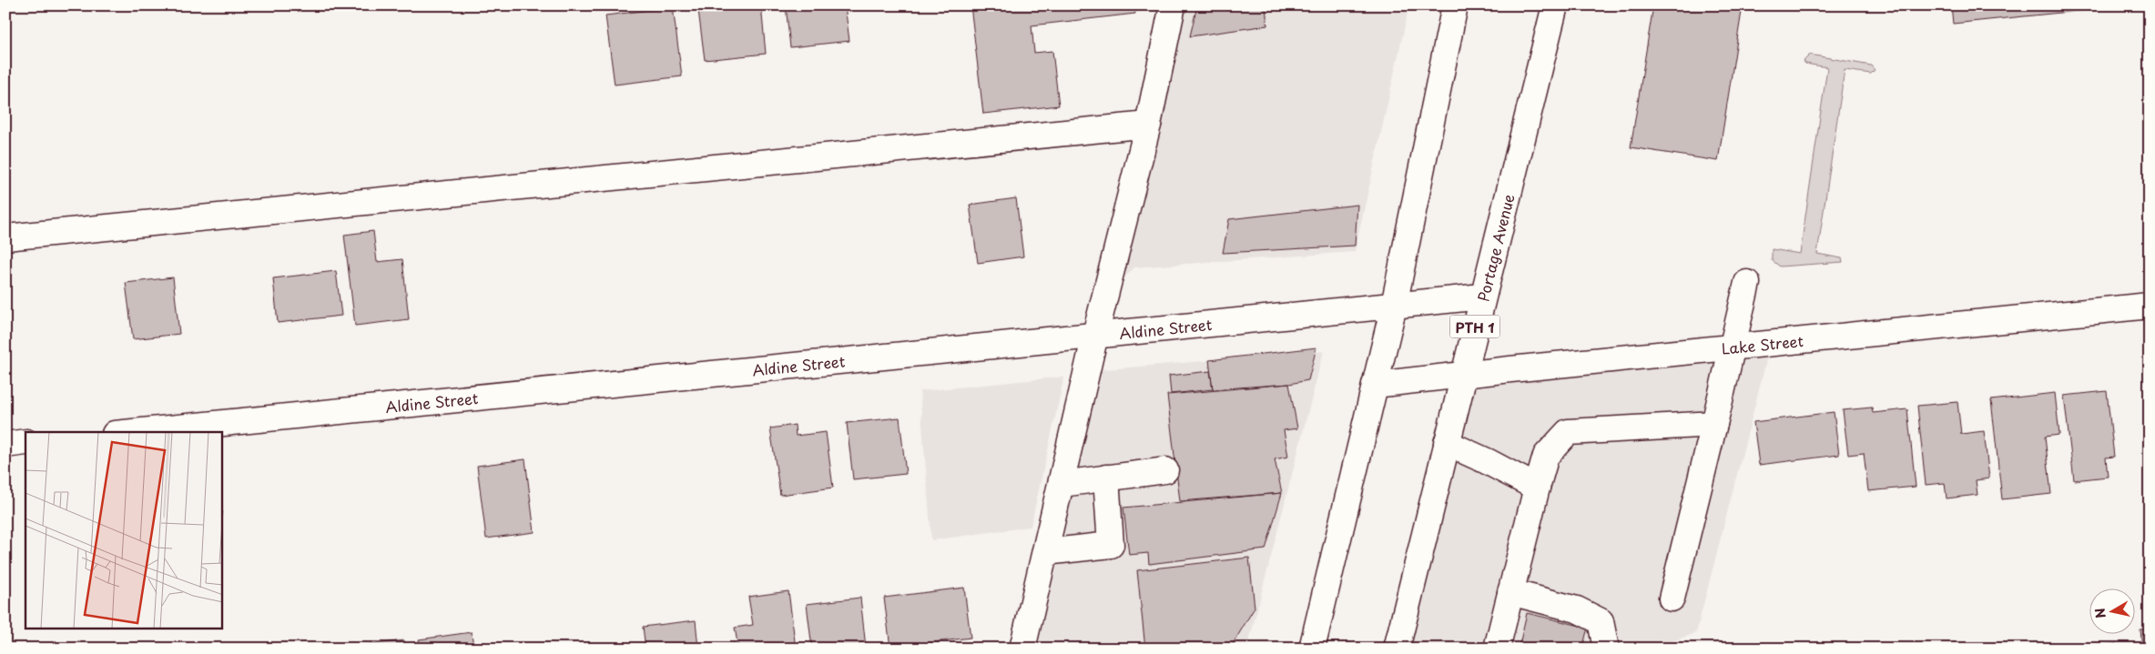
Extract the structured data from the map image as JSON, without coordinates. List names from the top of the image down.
{
  "streets": {
    "main road": [
      "Portage Avenue",
      "PTH 1",
      "Aldine Street",
      "Lake Street"
    ]
  },
  "crossings": [
    ["Portage Avenue", "Aldine Street"],
    ["Portage Avenue", "Lake Street"]
  ],
  "north": "left"
}
